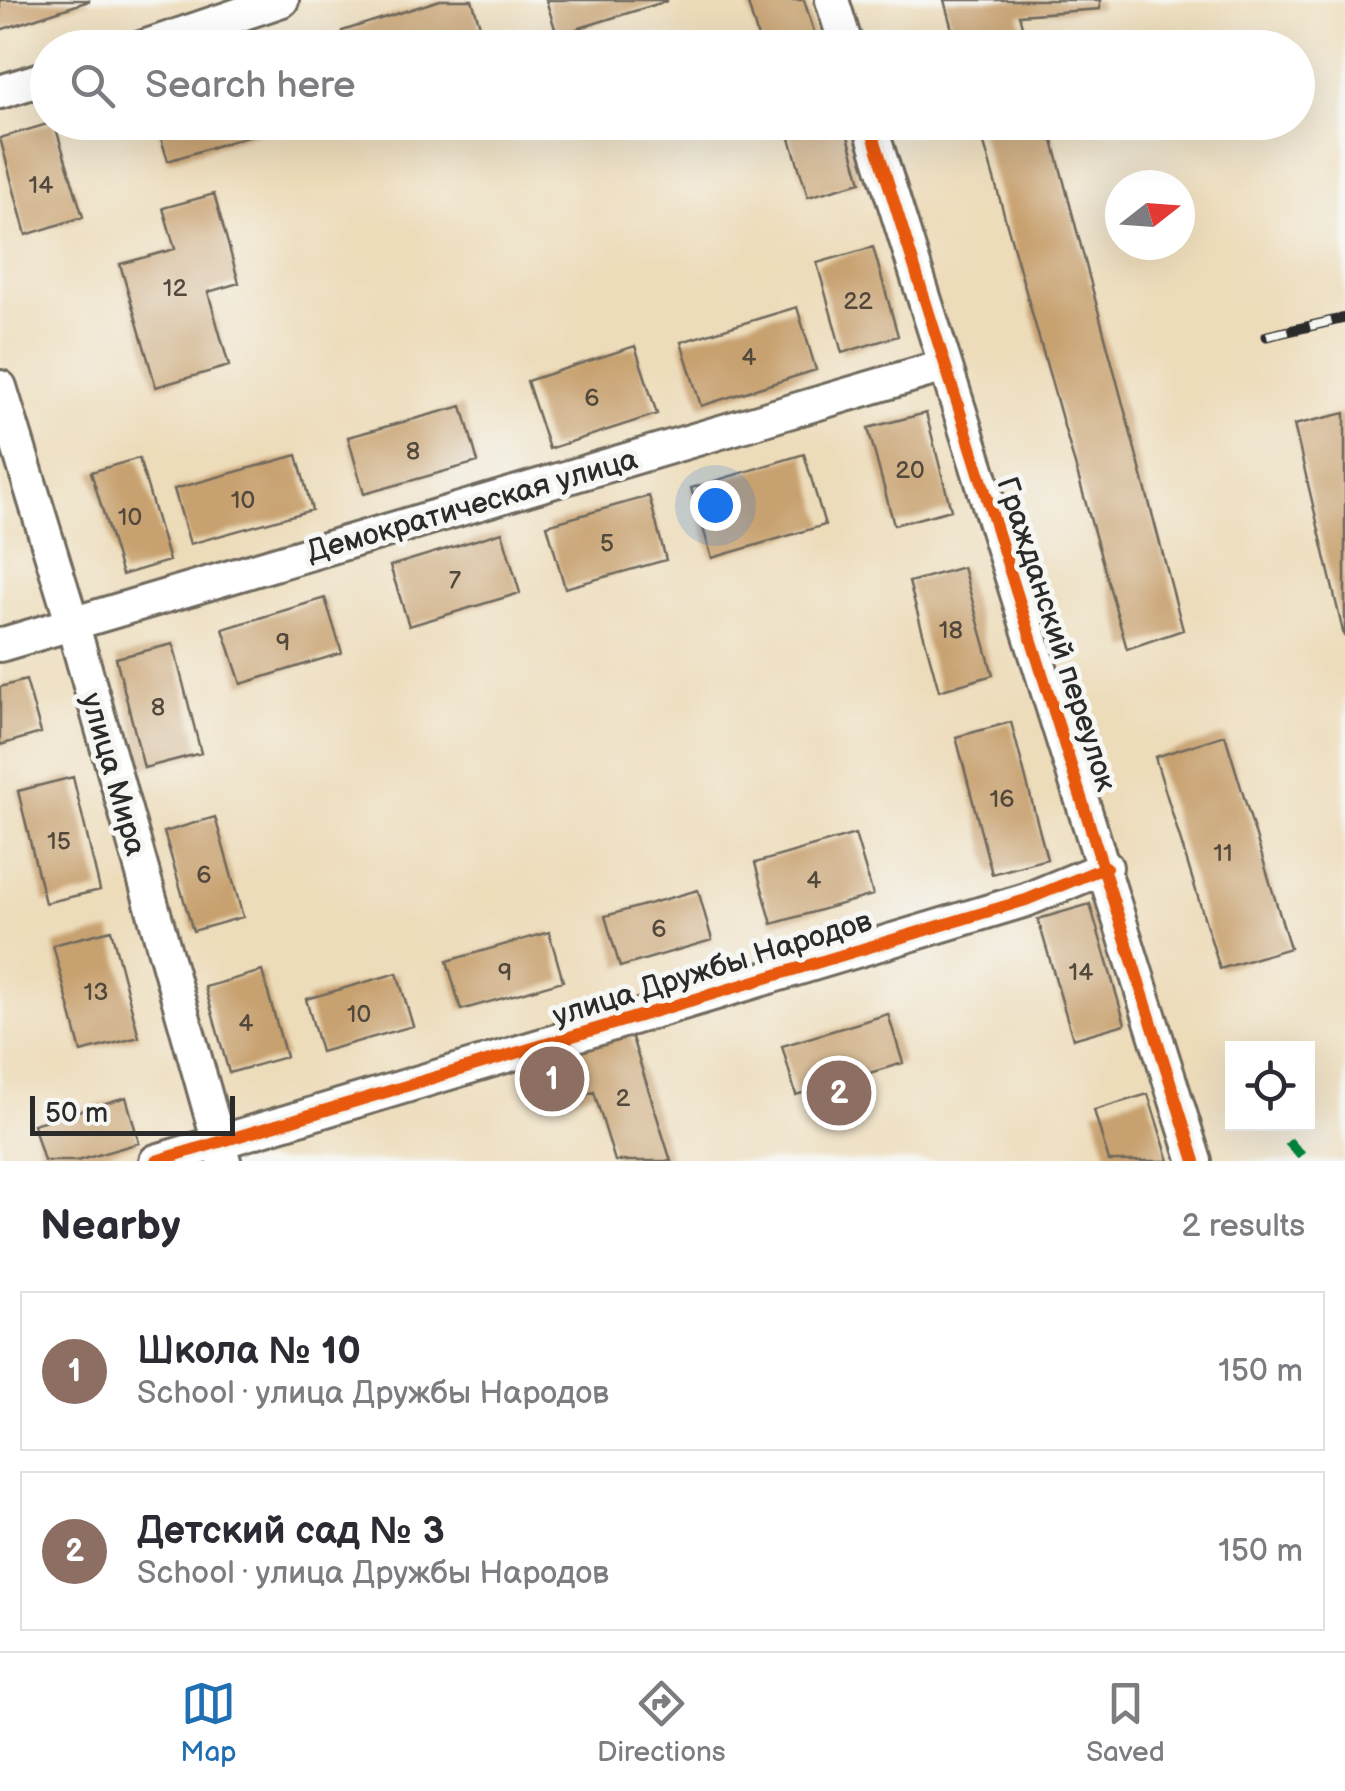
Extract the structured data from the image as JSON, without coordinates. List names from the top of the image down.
{
  "streets": {
    "street": [
      "Демократическая улица",
      "Гражданский переулок",
      "улица Мира",
      "улица Дружбы Народов"
    ]
  },
  "crossings": [
    ["Демократическая улица", "Гражданский переулок"],
    ["Демократическая улица", "улица Мира"],
    ["Гражданский переулок", "улица Дружбы Народов"],
    ["улица Мира", "улица Дружбы Народов"]
  ],
  "house_numbers": [
    "14",
    "12",
    "22",
    "4",
    "6",
    "8",
    "20",
    "10",
    "10",
    "5",
    "7",
    "18",
    "9",
    "8",
    "16",
    "15",
    "11",
    "6",
    "4",
    "6",
    "9",
    "14",
    "13",
    "10",
    "4",
    "2"
  ],
  "scale_bar": "50 m",
  "north": "right",
  "page": {
    "search": "Search here",
    "pins": ["1", "2"],
    "scale": "50 m",
    "heading": ["Nearby", "2 results"],
    "list": [
      {
        "mark": "1",
        "name": "Школа № 10",
        "note": "School · улица Дружбы Народов",
        "value": "150 m"
      },
      {
        "mark": "2",
        "name": "Детский сад № 3",
        "note": "School · улица Дружбы Народов",
        "value": "150 m"
      }
    ],
    "nav": ["Map", "Directions", "Saved"]
  }
}
